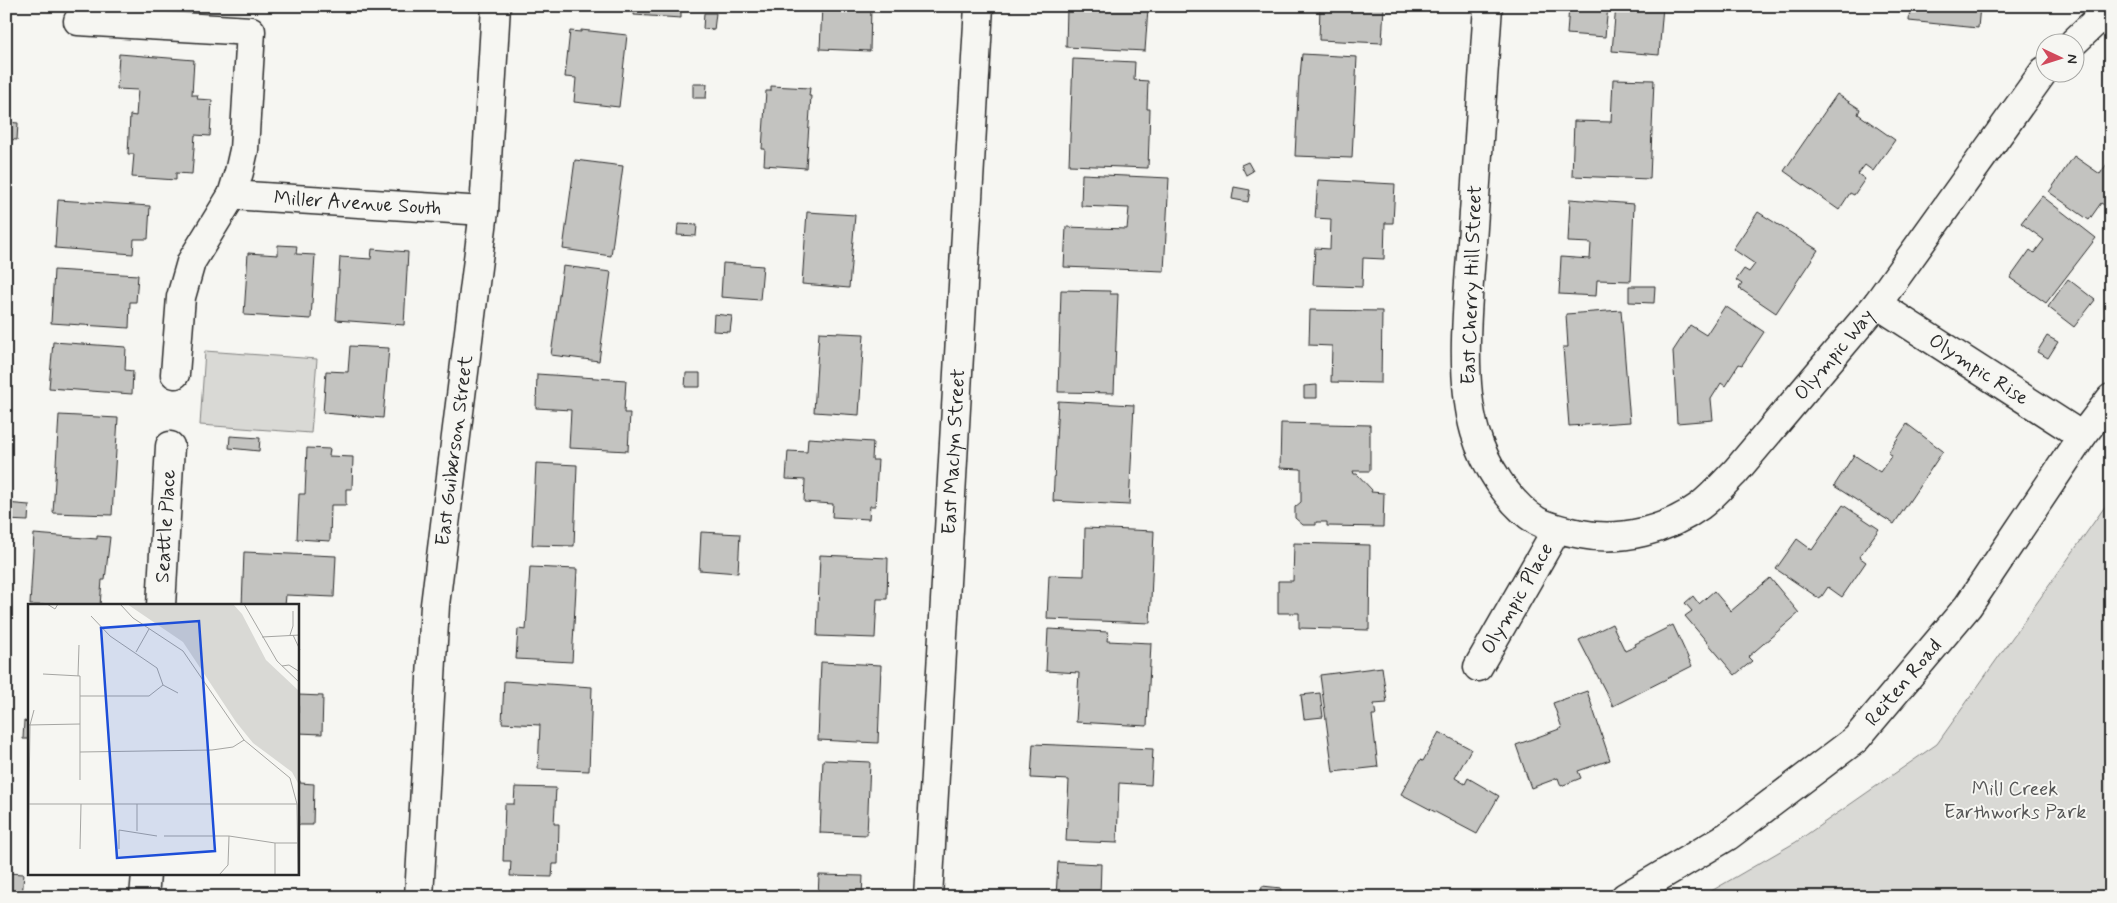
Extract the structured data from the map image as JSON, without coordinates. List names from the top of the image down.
{
  "streets": {
    "street": [
      "Miller Avenue South",
      "East Cherry Hill Street",
      "Olympic Way",
      "Olympic Rise",
      "East Guiberson Street",
      "East Maclyn Street",
      "Seattle Place",
      "Olympic Place",
      "Reiten Road"
    ]
  },
  "crossings": [
    ["Miller Avenue South", "East Guiberson Street"],
    ["East Cherry Hill Street", "Olympic Way"],
    ["East Cherry Hill Street", "Olympic Place"],
    ["Olympic Way", "Olympic Rise"],
    ["Olympic Way", "Olympic Place"],
    ["Olympic Rise", "Reiten Road"]
  ],
  "parks": ["Mill Creek Earthworks Park"],
  "north": "right"
}
